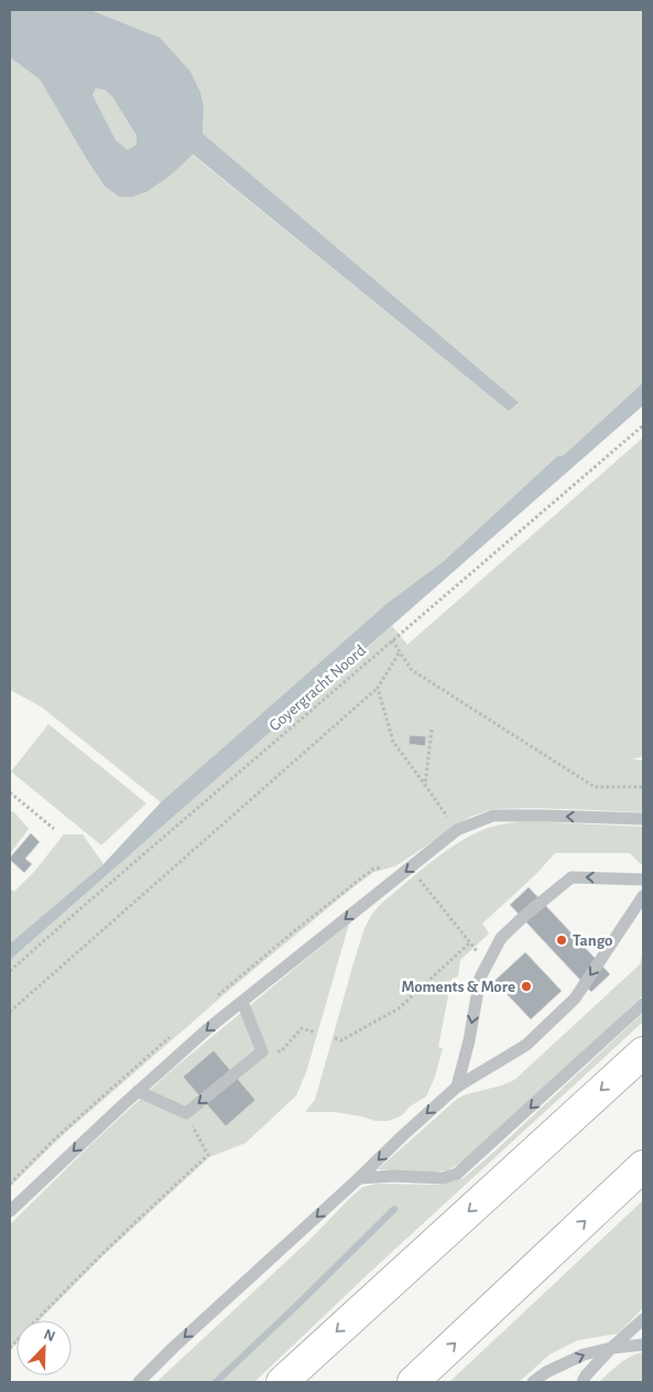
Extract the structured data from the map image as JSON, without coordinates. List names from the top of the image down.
{
  "streets": {
    "path": ["Goyergracht Noord"]
  },
  "places": ["Tango", "Moments & More"],
  "north": "top right"
}
